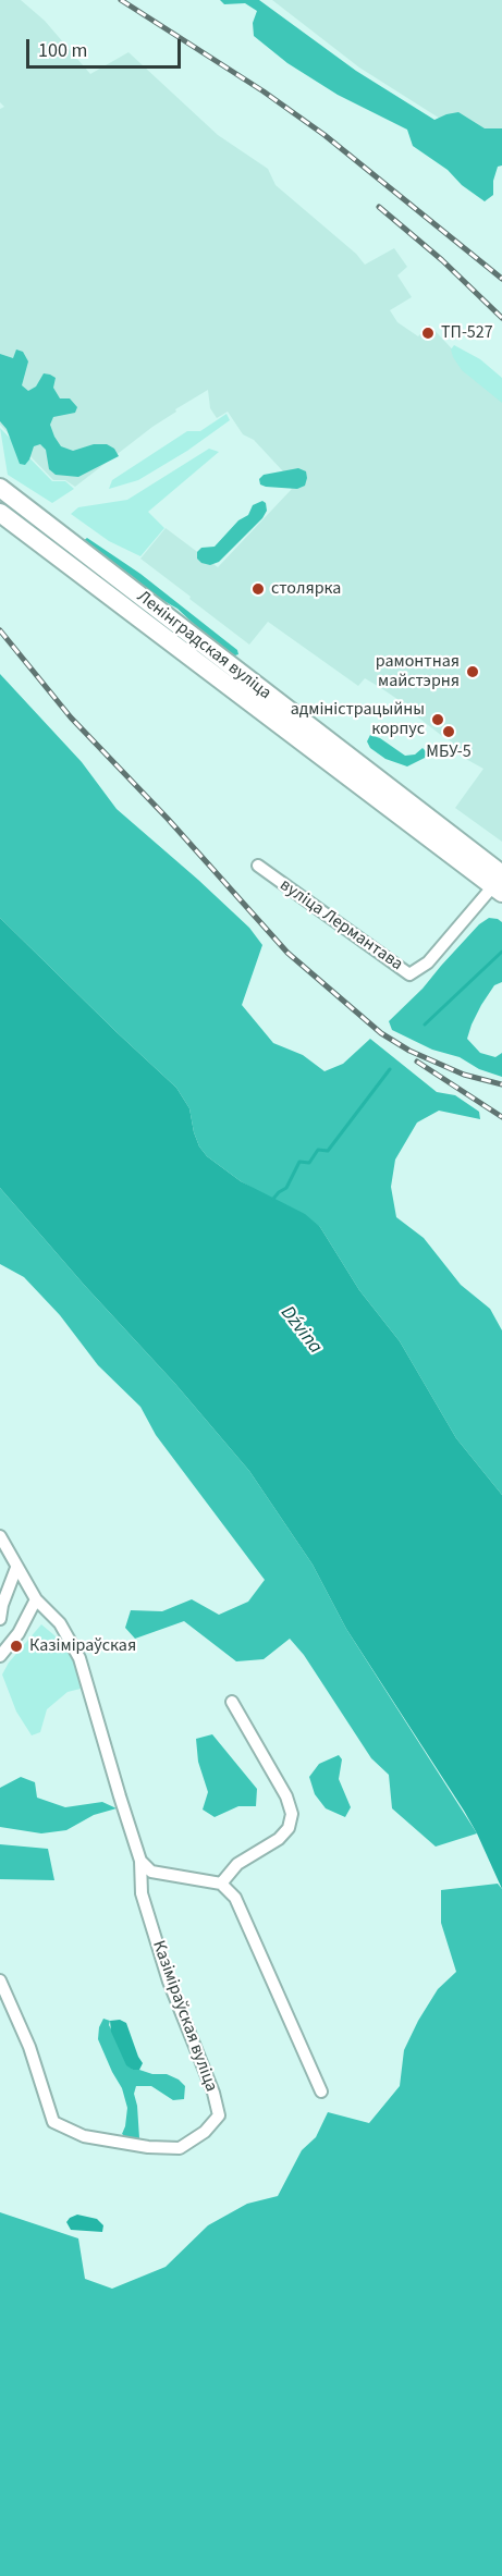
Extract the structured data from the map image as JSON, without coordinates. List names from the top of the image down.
{
  "streets": {
    "main road": ["Ленінградская вуліца"],
    "street": ["вуліца Лермантава", "Казіміраўская вуліца"]
  },
  "crossings": [
    ["Ленінградская вуліца", "вуліца Лермантава"]
  ],
  "water": ["Dźvina"],
  "places": [
    "ТП-527",
    "столярка",
    "рамонтная майстэрня",
    "адміністрацыйны корпус",
    "МБУ-5",
    "Казіміраўская"
  ],
  "scale_bar": "100 m"
}
